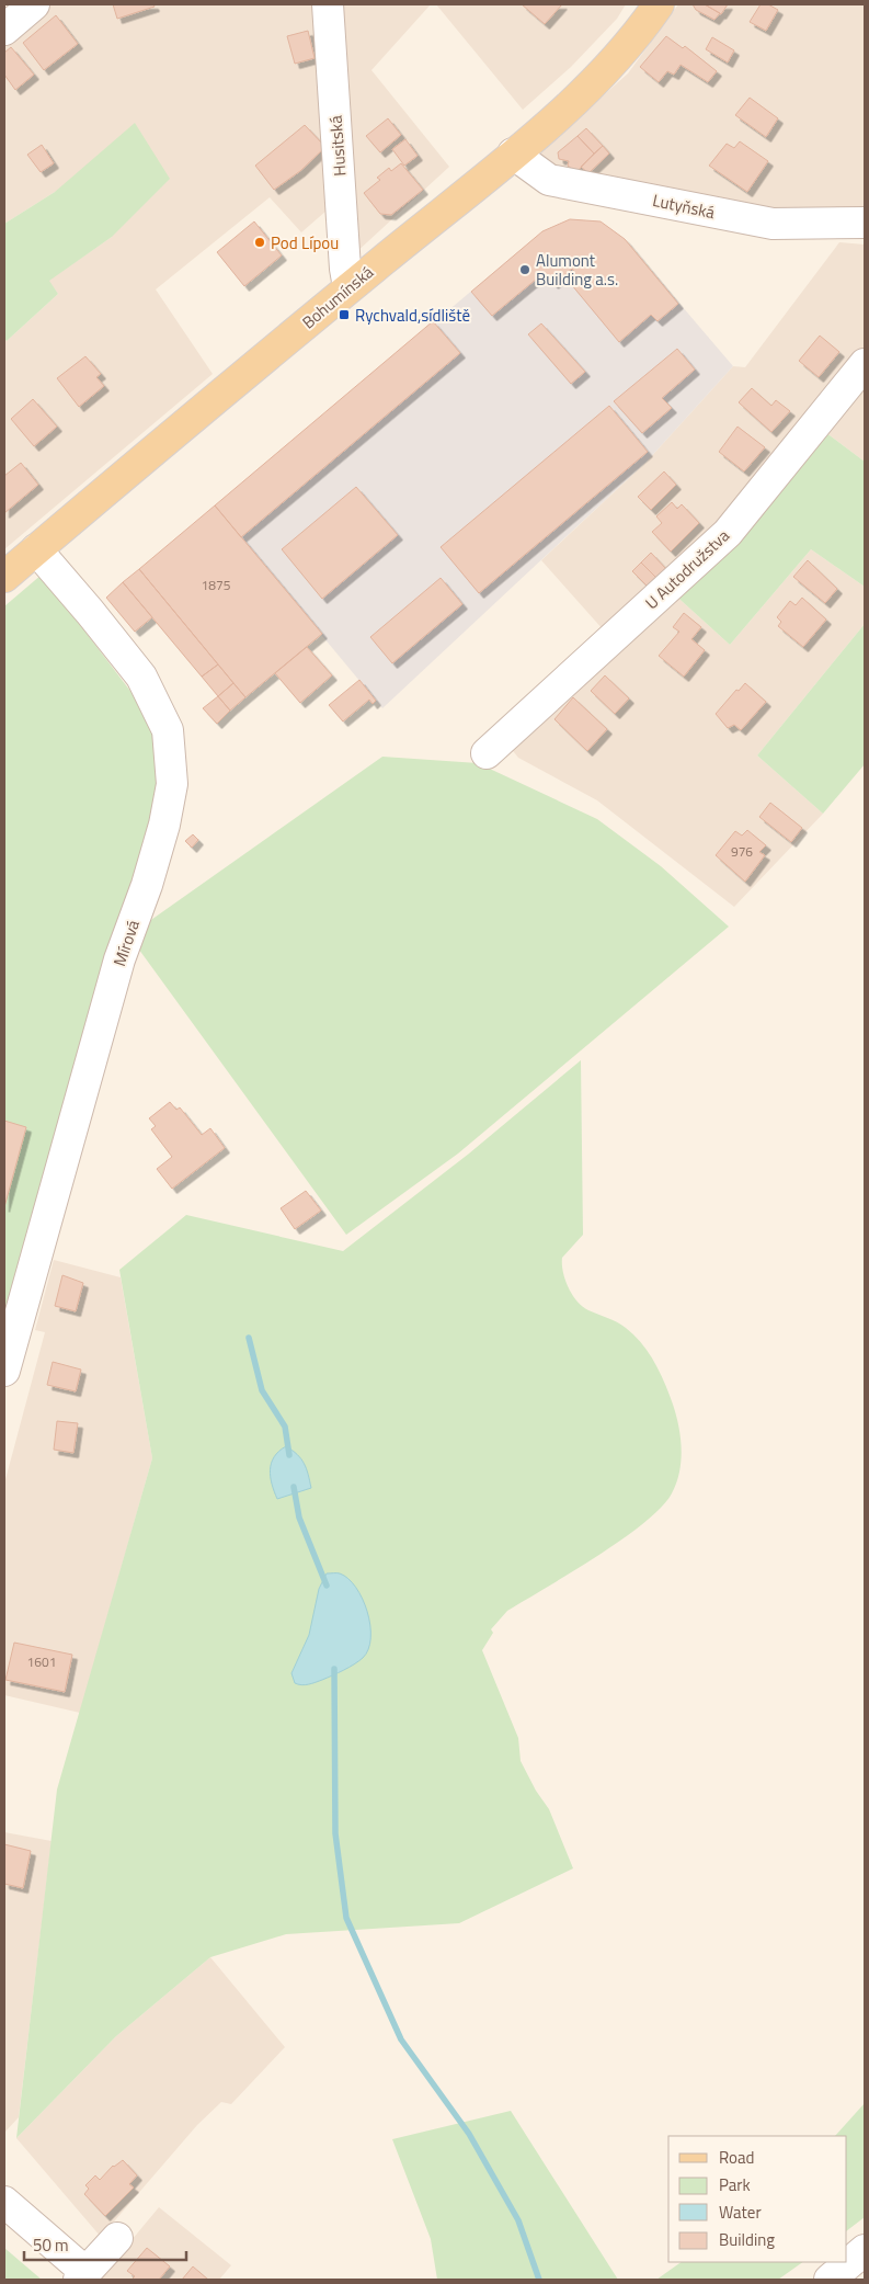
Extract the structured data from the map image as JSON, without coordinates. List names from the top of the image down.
{
  "streets": {
    "main road": ["Bohumínská"],
    "street": [
      "Husitská",
      "Lutyňská",
      "U Autodružstva",
      "Mírová"
    ]
  },
  "crossings": [
    ["Husitská", "Bohumínská"],
    ["Lutyňská", "Bohumínská"],
    ["Bohumínská", "Mírová"]
  ],
  "places": {
    "other": ["Pod Lípou", "Alumont Building a.s."],
    "transit": ["Rychvald,sídliště"]
  },
  "house_numbers": ["1875", "976", "1601"],
  "legend": [
    "Road",
    "Park",
    "Water",
    "Building"
  ],
  "scale_bar": "50 m"
}
